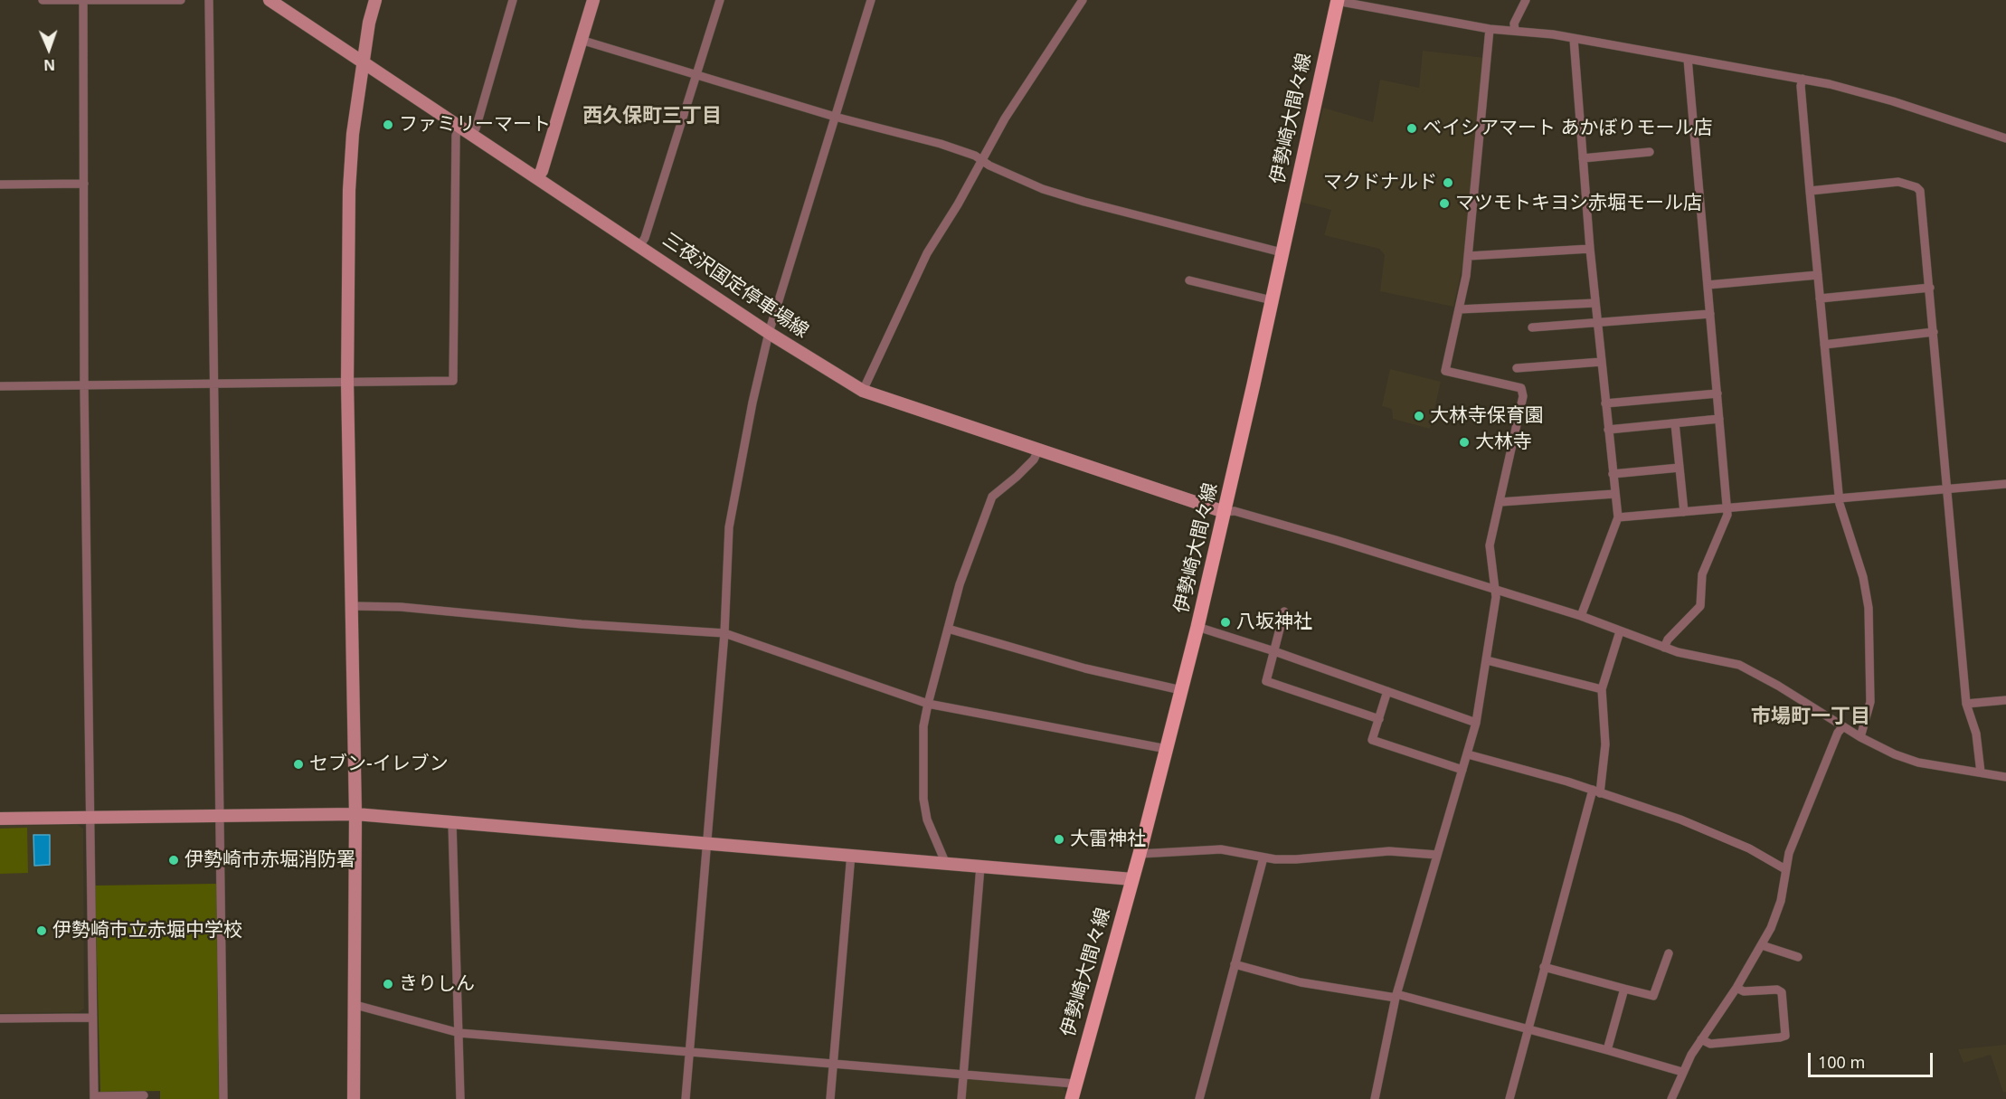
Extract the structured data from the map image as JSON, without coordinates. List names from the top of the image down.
{
  "streets": {
    "main road": ["伊勢崎大間々線"],
    "street": ["三夜沢国定停車場線"]
  },
  "crossings": [
    ["伊勢崎大間々線", "三夜沢国定停車場線"]
  ],
  "districts": ["西久保町三丁目", "市場町一丁目"],
  "places": [
    "ファミリーマート",
    "ベイシアマート あかぼりモール店",
    "マクドナルド",
    "マツモトキヨシ赤堀モール店",
    "大林寺保育園",
    "大林寺",
    "八坂神社",
    "セブン-イレブン",
    "大雷神社",
    "伊勢崎市赤堀消防署",
    "伊勢崎市立赤堀中学校",
    "きりしん"
  ],
  "scale_bar": "100 m",
  "north": "bottom"
}
